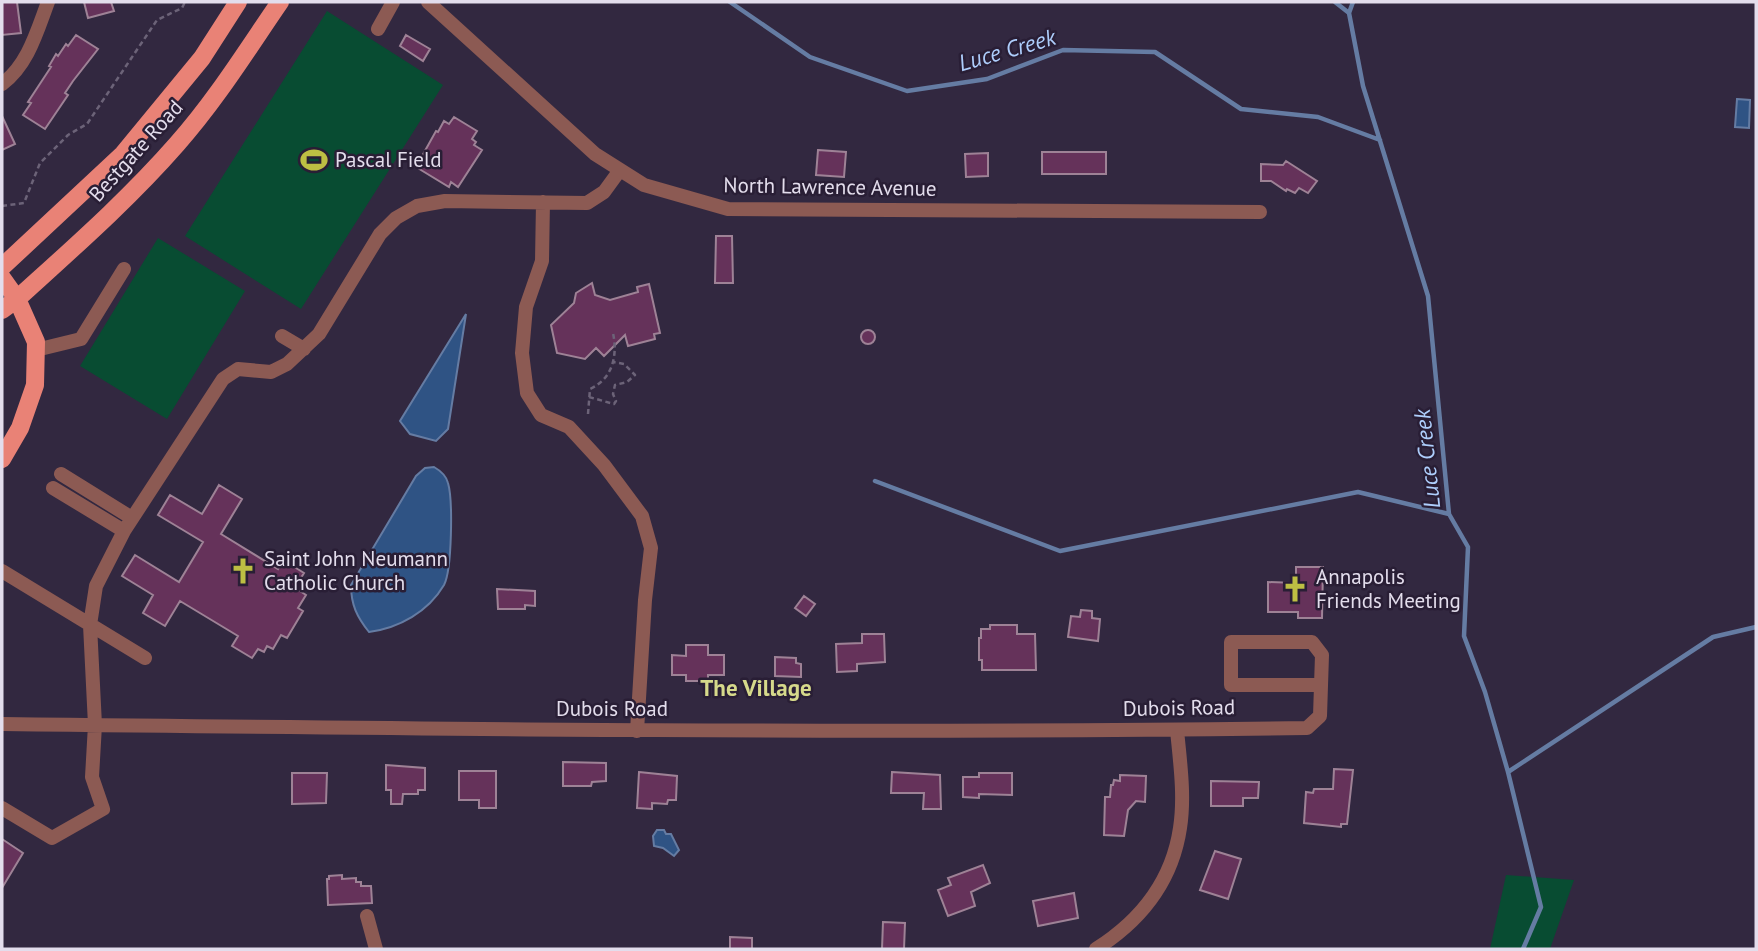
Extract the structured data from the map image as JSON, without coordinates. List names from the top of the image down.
{
  "streets": {
    "main road": ["Bestgate Road"],
    "street": ["North Lawrence Avenue", "Dubois Road"]
  },
  "districts": ["The Village"],
  "water": ["Luce Creek"],
  "places": {
    "sports": ["Pascal Field"],
    "church": ["Saint John Neumann Catholic Church", "Annapolis Friends Meeting"]
  }
}
